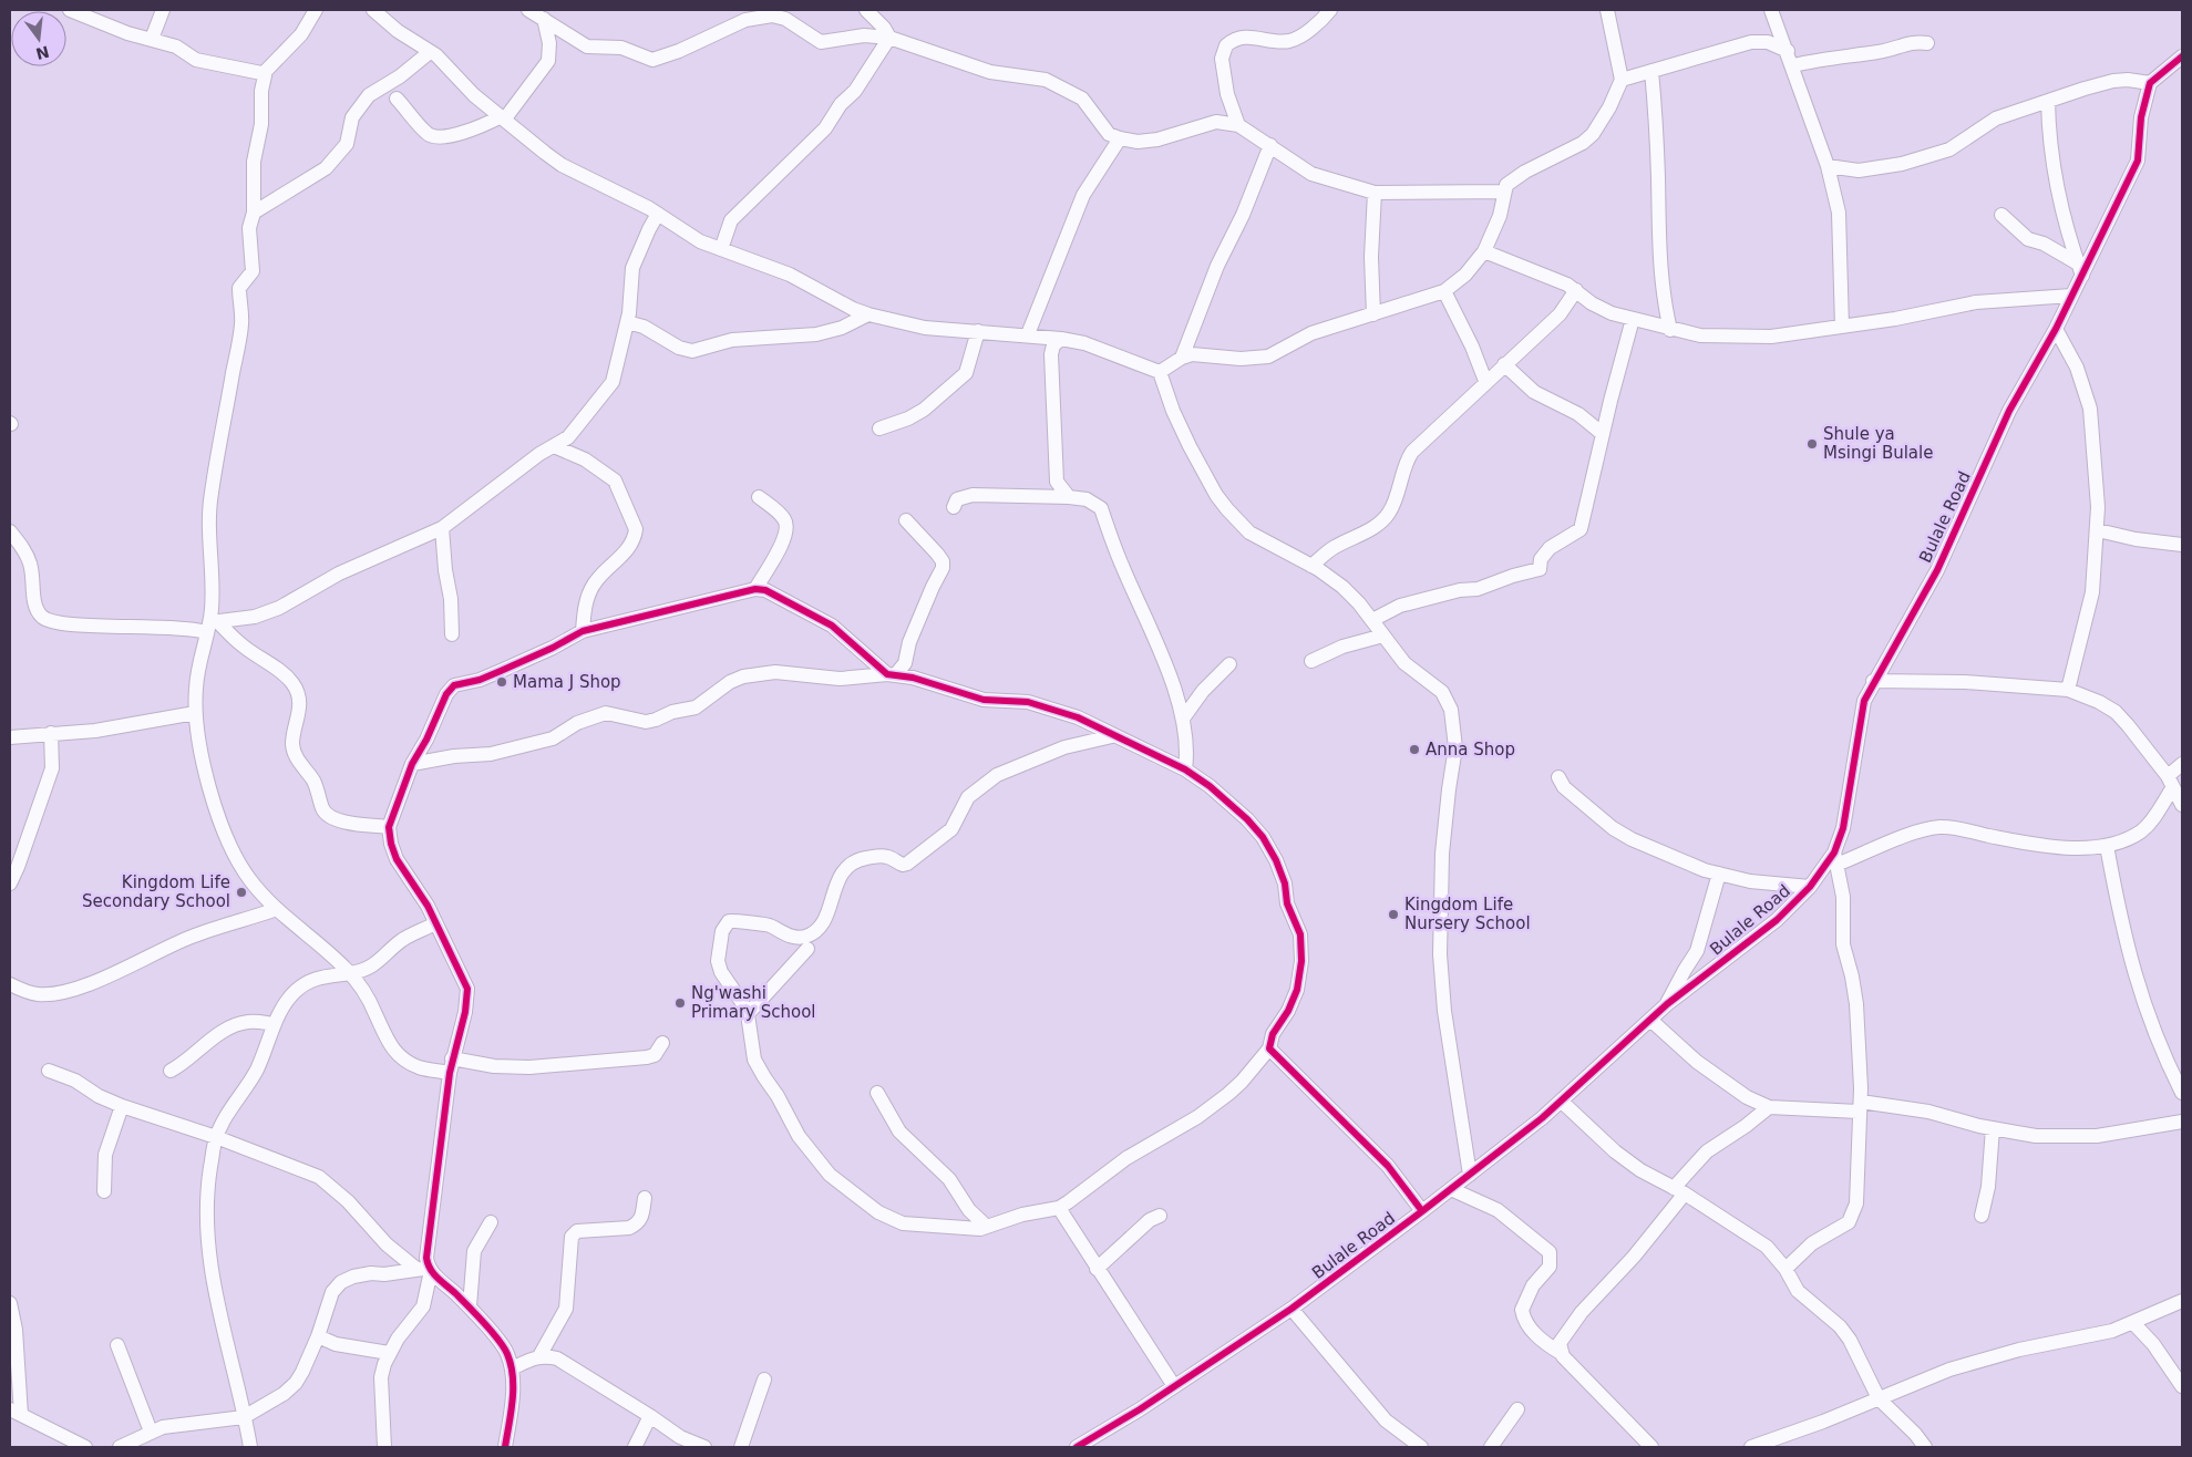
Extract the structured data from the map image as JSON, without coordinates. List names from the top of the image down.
{
  "streets": {
    "street": ["Bulale Road"]
  },
  "places": [
    "Shule ya Msingi Bulale",
    "Mama J Shop",
    "Anna Shop",
    "Kingdom Life Secondary School",
    "Kingdom Life Nursery School",
    "Ng'washi Primary School"
  ],
  "north": "bottom"
}
